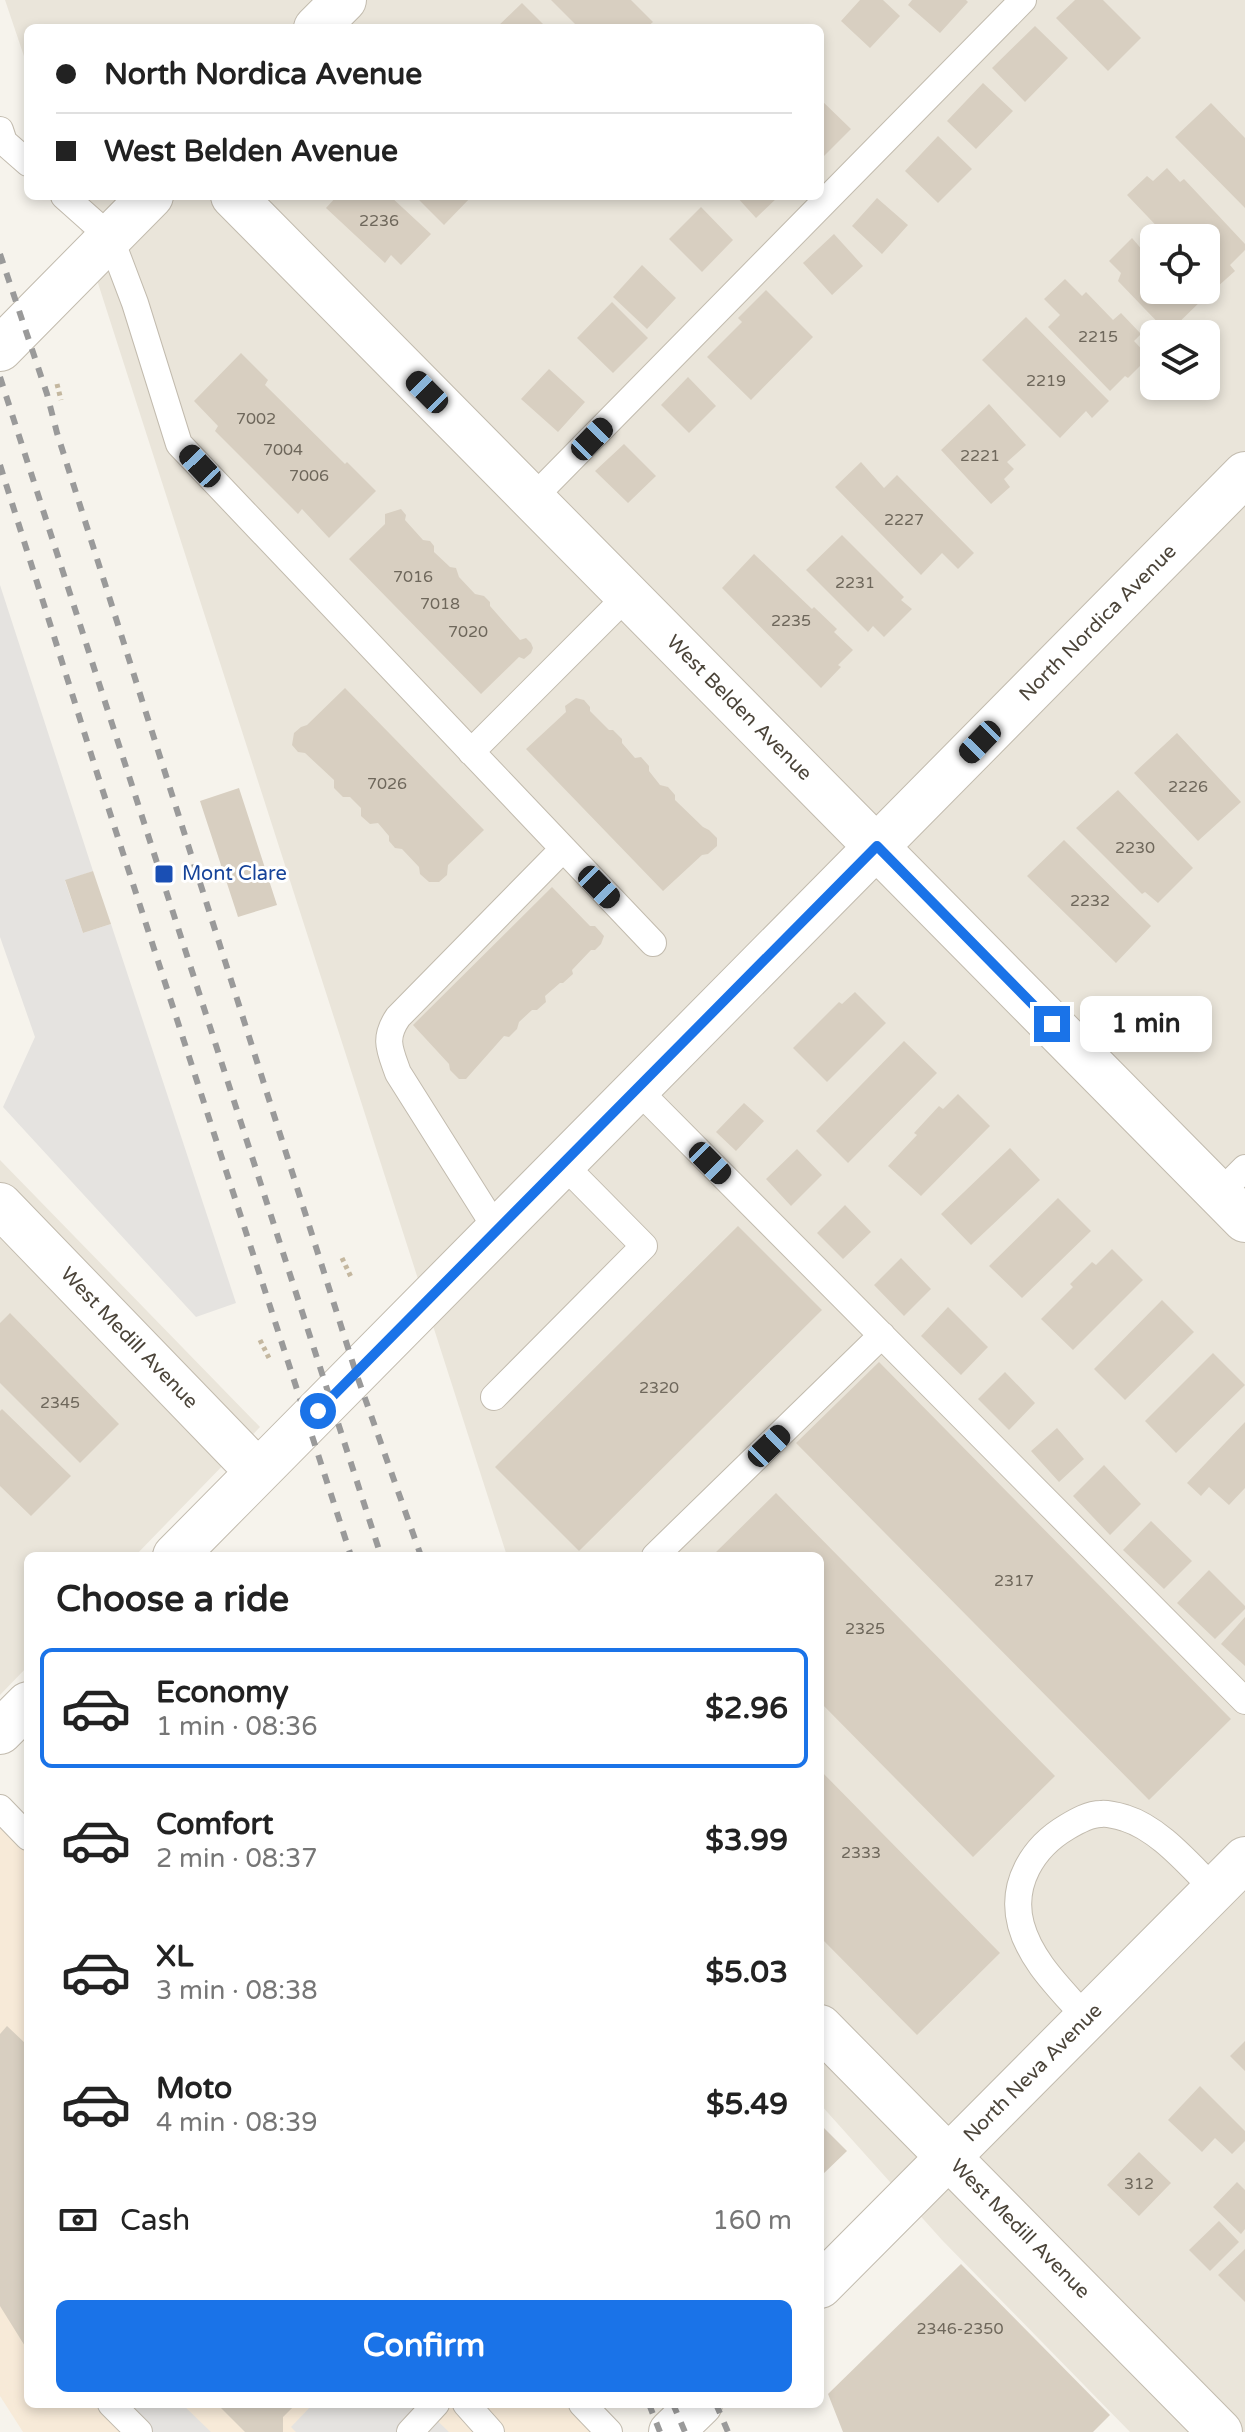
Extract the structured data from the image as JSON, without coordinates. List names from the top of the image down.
{
  "streets": {
    "street": [
      "North Nordica Avenue",
      "West Belden Avenue",
      "West Medill Avenue",
      "North Neva Avenue"
    ]
  },
  "crossings": [
    ["North Nordica Avenue", "West Belden Avenue"],
    ["North Nordica Avenue", "West Medill Avenue"],
    ["West Medill Avenue", "North Neva Avenue"]
  ],
  "places": {
    "transit": ["Mont Clare"]
  },
  "house_numbers": [
    "2236",
    "2215",
    "2219",
    "7002",
    "7004",
    "2221",
    "7006",
    "2227",
    "7016",
    "2231",
    "7018",
    "2235",
    "7020",
    "7026",
    "2226",
    "2230",
    "2232",
    "2320",
    "2345",
    "2317",
    "2325",
    "2333",
    "312",
    "2346-2350"
  ],
  "page": {
    "banner": ["North Nordica Avenue", "West Belden Avenue"],
    "bubble": "1 min",
    "heading": "Choose a ride",
    "list": [
      {
        "name": "Economy",
        "note": "1 min · 08:36",
        "value": "$2.96"
      },
      {
        "name": "Comfort",
        "note": "2 min · 08:37",
        "value": "$3.99"
      },
      {
        "name": "XL",
        "note": "3 min · 08:38",
        "value": "$5.03"
      },
      {
        "name": "Moto",
        "note": "4 min · 08:39",
        "value": "$5.49"
      }
    ],
    "pay": ["Cash", "160 m"],
    "buttons": "Confirm"
  }
}
